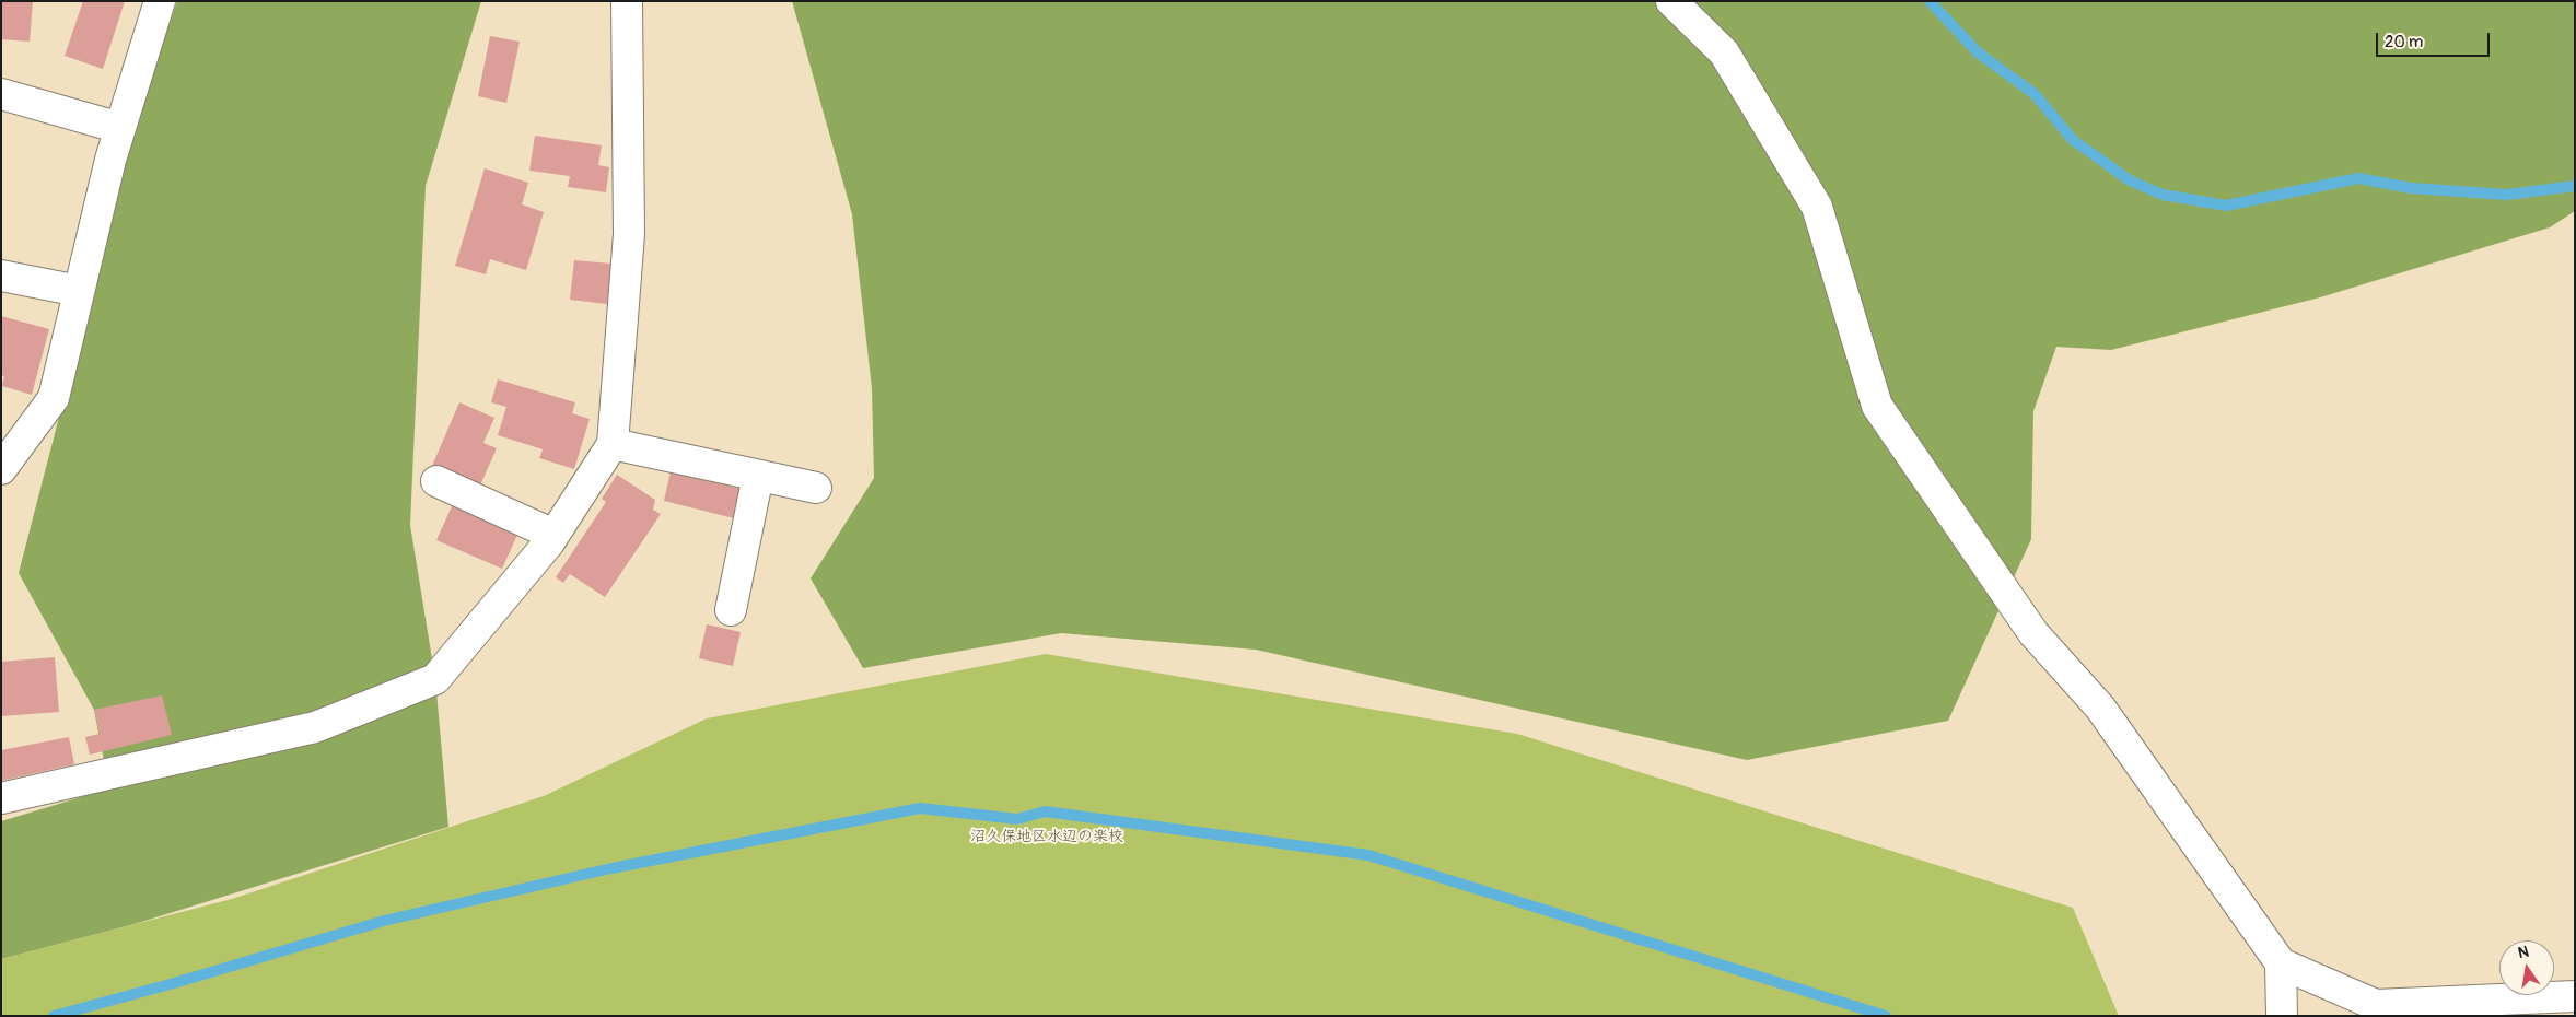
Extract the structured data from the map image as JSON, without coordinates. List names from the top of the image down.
{
  "parks": ["沼久保地区水辺の楽校"],
  "scale_bar": "20 m",
  "north": "top"
}
